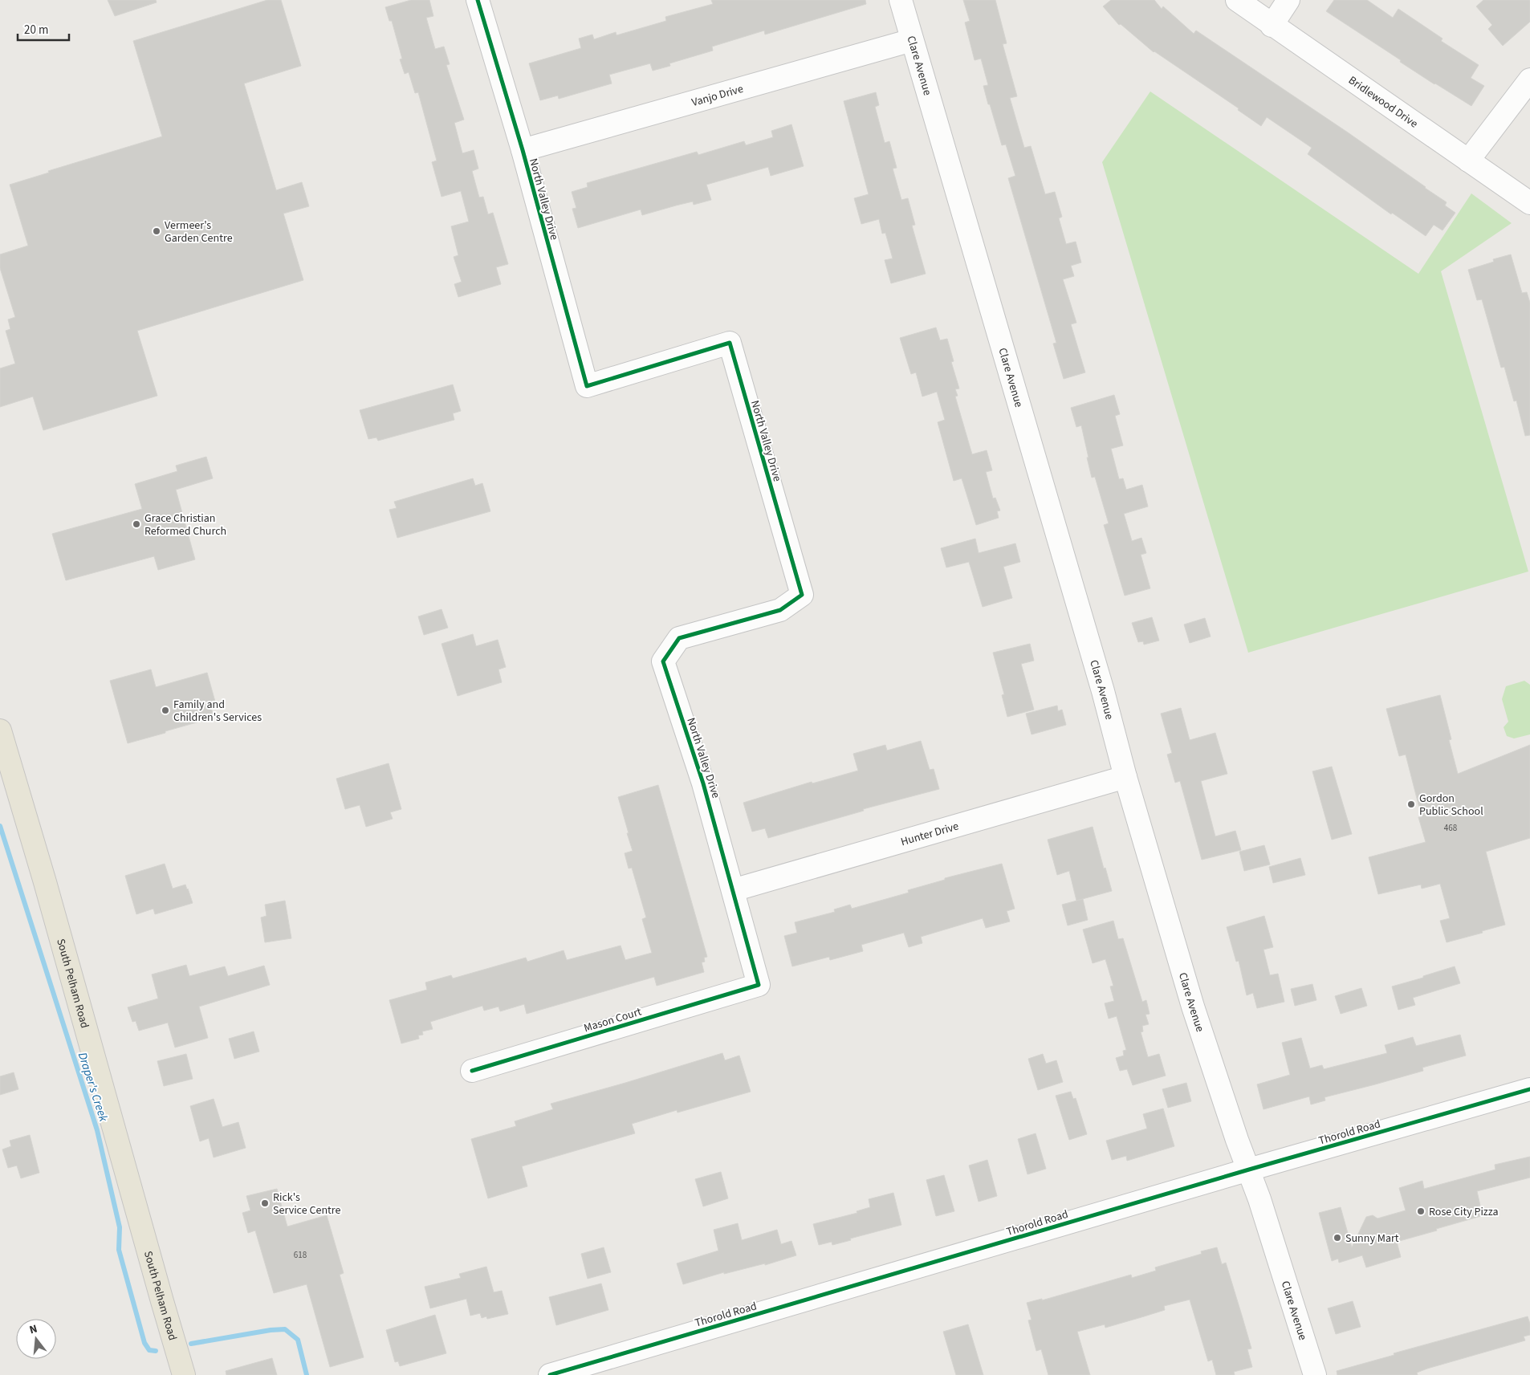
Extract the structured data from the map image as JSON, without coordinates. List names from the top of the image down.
{
  "streets": {
    "main road": ["South Pelham Road"],
    "street": [
      "Clare Avenue",
      "Vanjo Drive",
      "Bridlewood Drive",
      "North Valley Drive",
      "Hunter Drive",
      "Mason Court",
      "Thorold Road"
    ]
  },
  "crossings": [
    ["Clare Avenue", "Vanjo Drive"],
    ["Clare Avenue", "Hunter Drive"],
    ["Clare Avenue", "Thorold Road"],
    ["Vanjo Drive", "North Valley Drive"],
    ["North Valley Drive", "Hunter Drive"],
    ["North Valley Drive", "Mason Court"]
  ],
  "water": ["Draper's Creek"],
  "places": [
    "Vermeer's Garden Centre",
    "Grace Christian Reformed Church",
    "Family and Children's Services",
    "Gordon Public School",
    "Rick's Service Centre",
    "Rose City Pizza",
    "Sunny Mart"
  ],
  "house_numbers": ["468", "618"],
  "scale_bar": "20 m",
  "north": "top"
}
